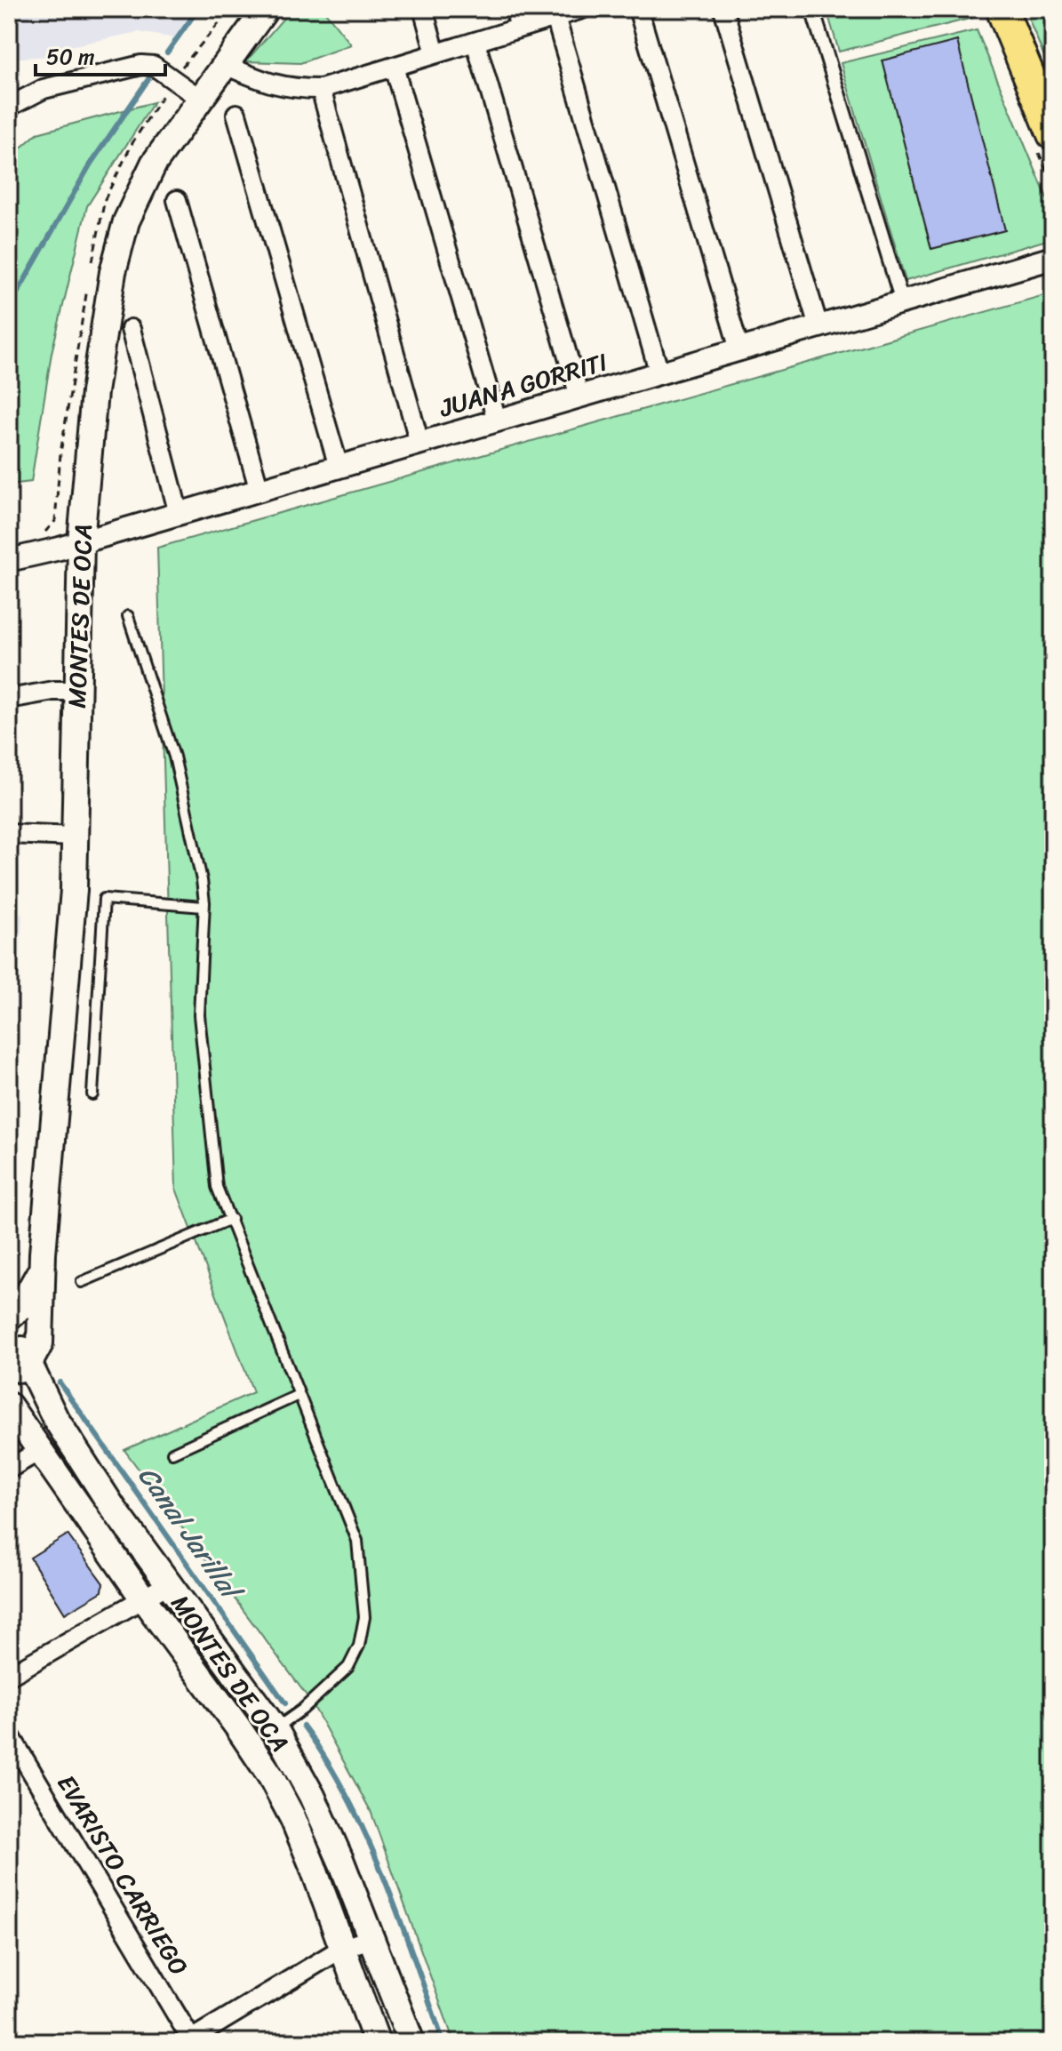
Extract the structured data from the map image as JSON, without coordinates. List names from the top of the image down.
{
  "streets": {
    "main road": ["MONTES DE OCA"],
    "street": ["JUANA GORRITI", "EVARISTO CARRIEGO"]
  },
  "crossings": [
    ["JUANA GORRITI", "MONTES DE OCA"]
  ],
  "water": ["Canal Jarillal"],
  "scale_bar": "50 m"
}
